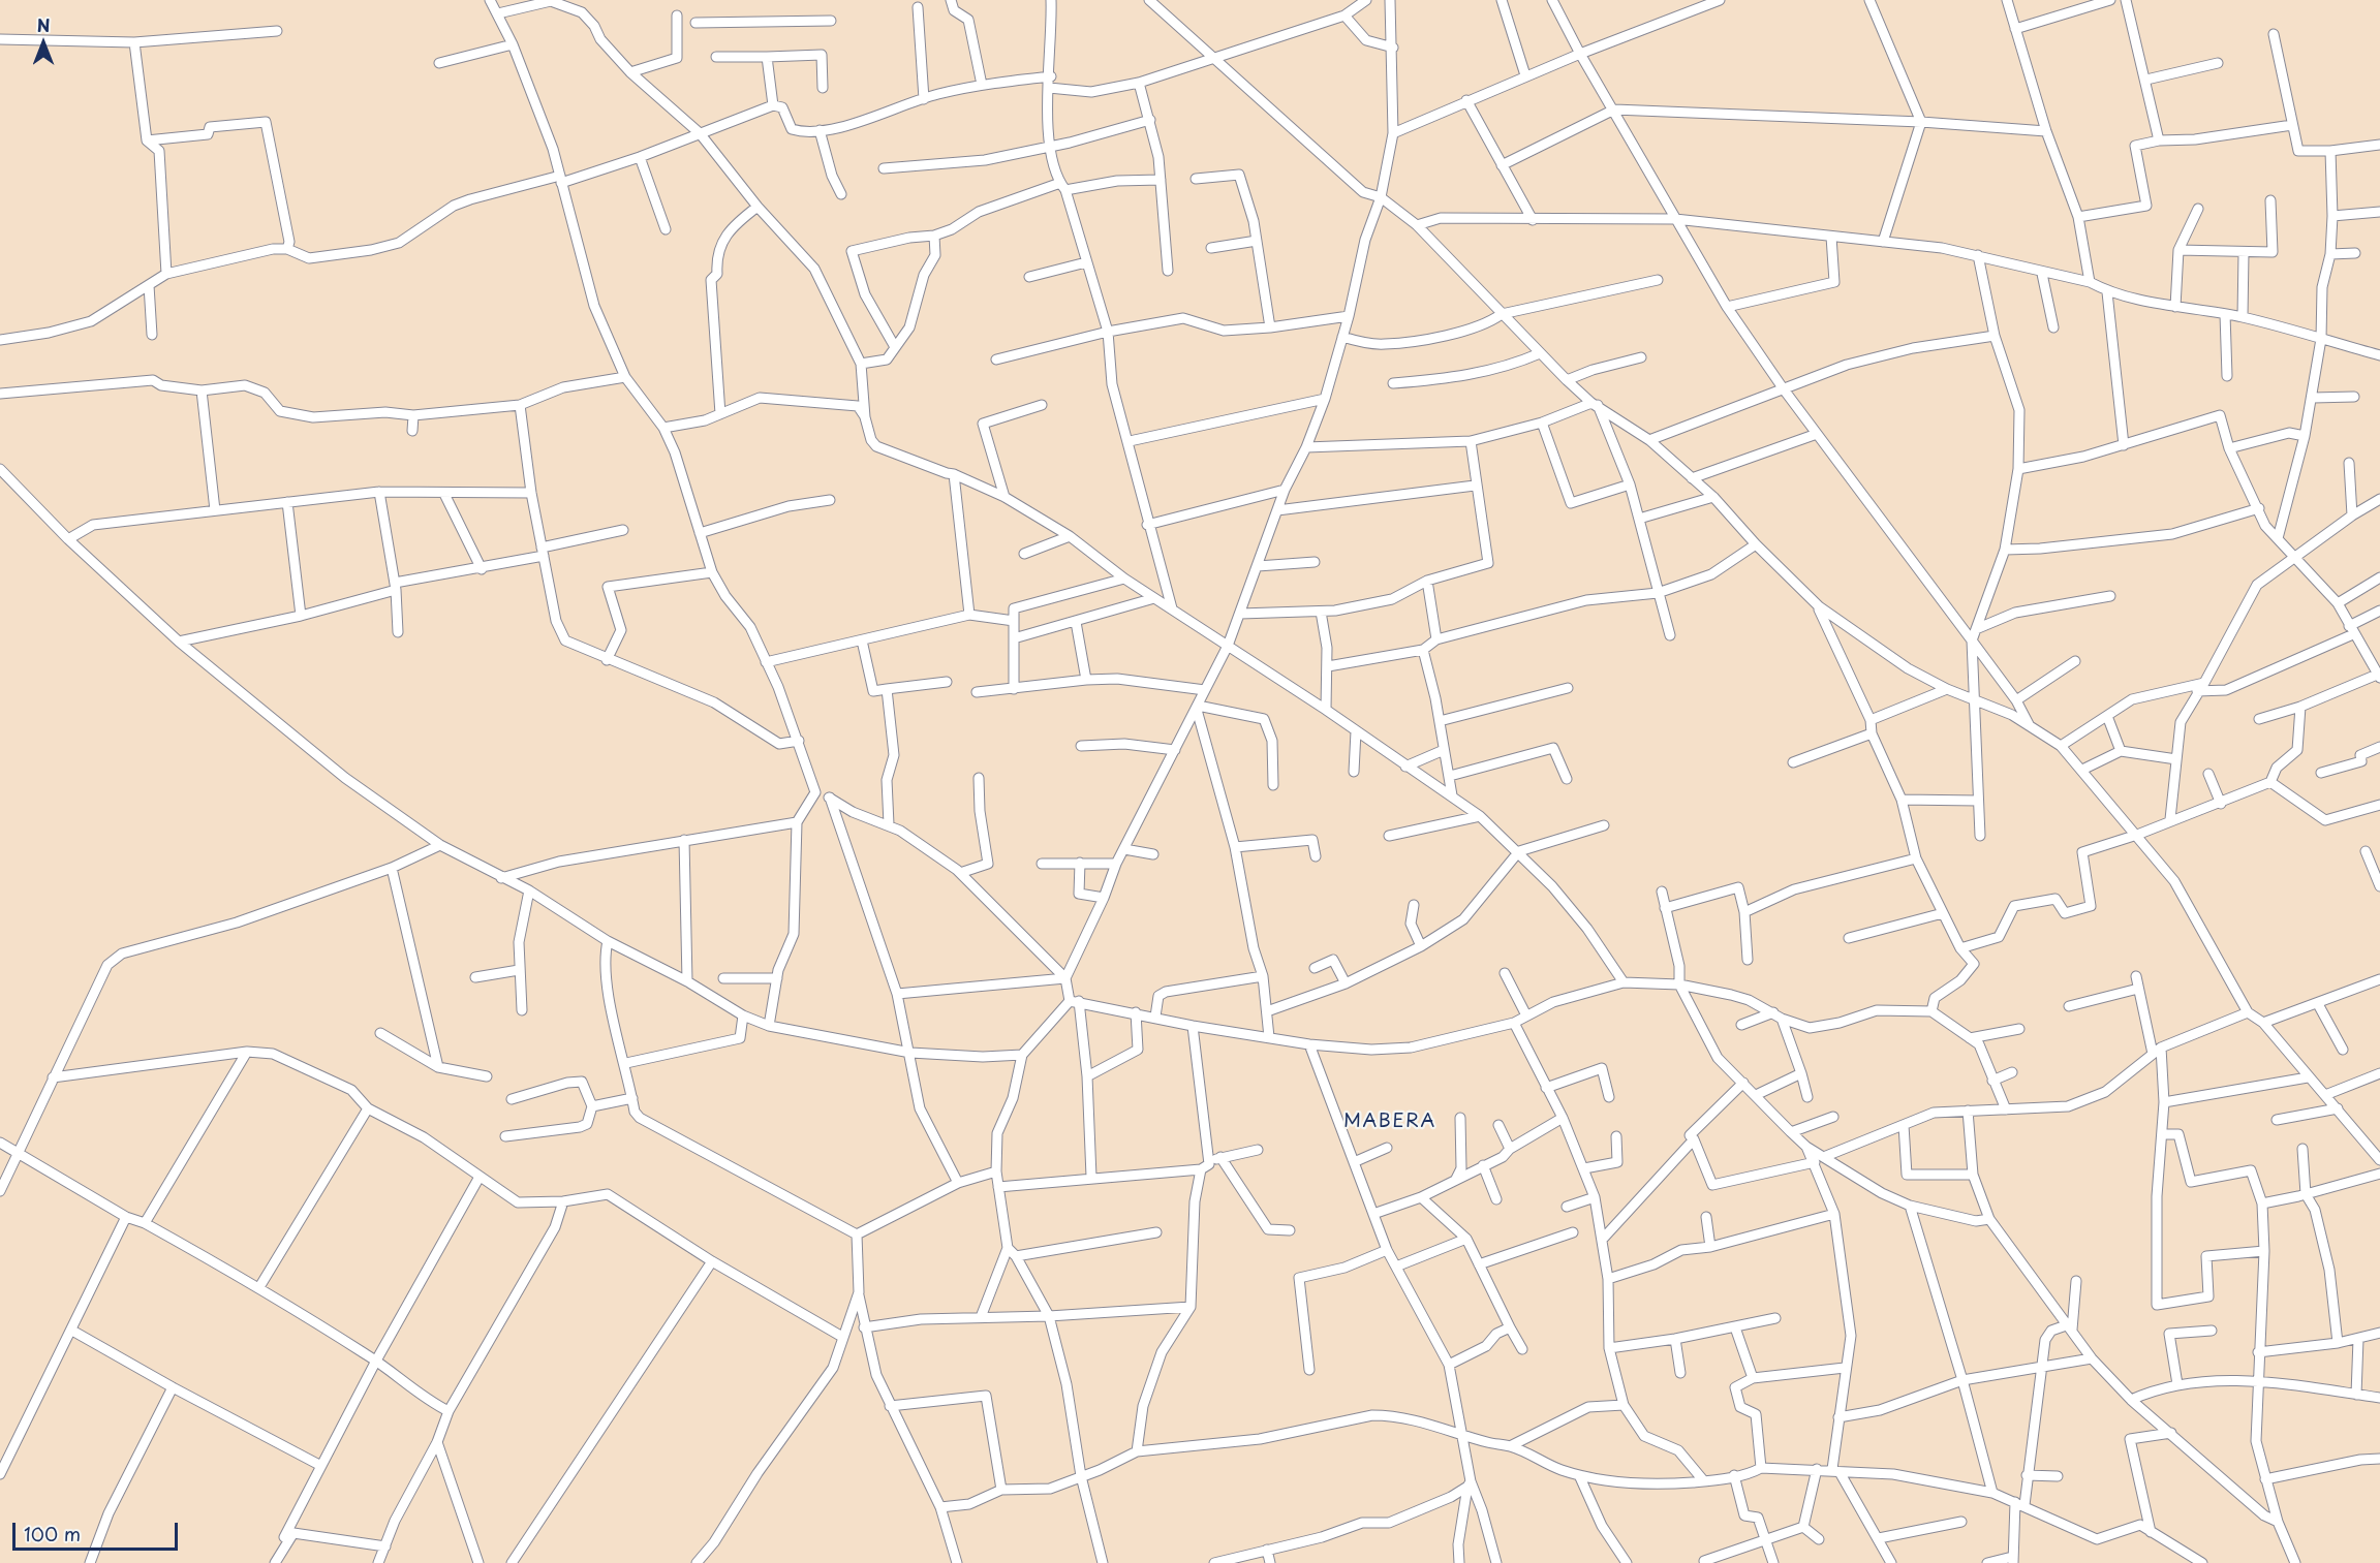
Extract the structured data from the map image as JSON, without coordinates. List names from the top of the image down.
{
  "districts": ["MABERA"],
  "scale_bar": "100 m",
  "north": "top"
}
